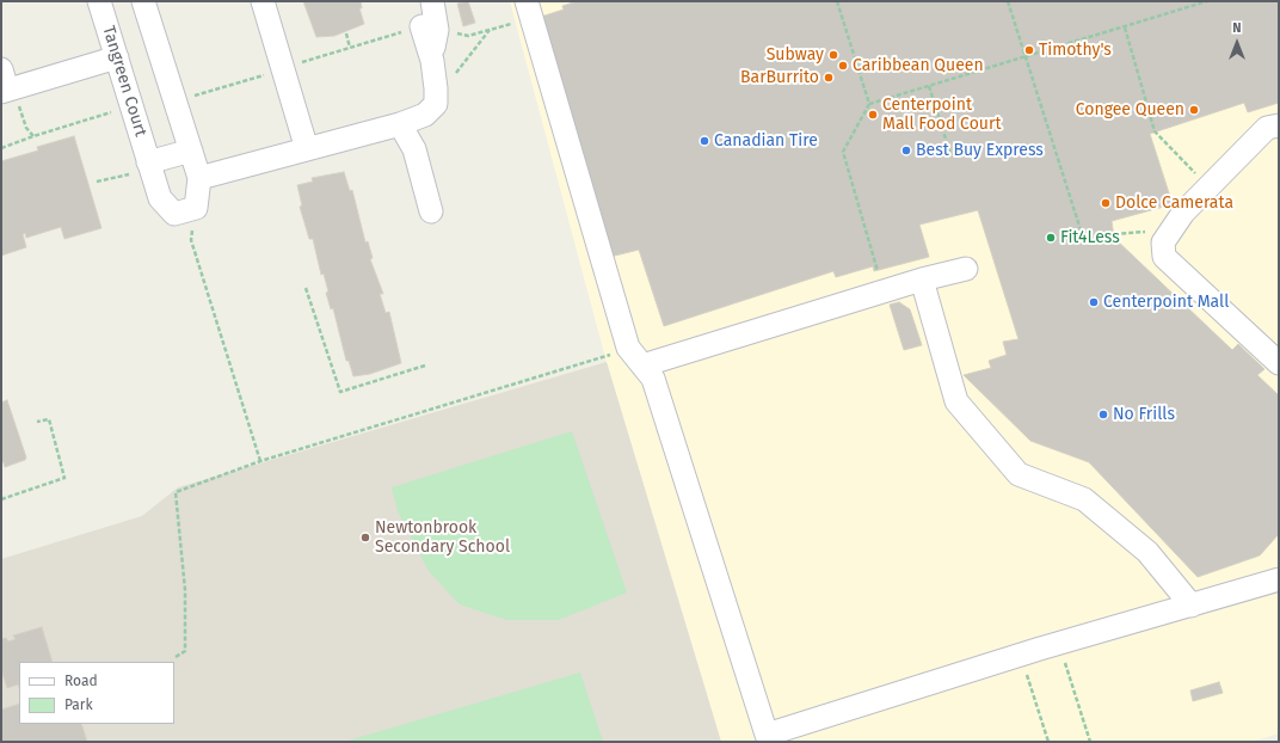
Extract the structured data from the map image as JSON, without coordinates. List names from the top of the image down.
{
  "streets": {
    "street": ["Tangreen Court"]
  },
  "places": [
    "Timothy's",
    "Subway",
    "Caribbean Queen",
    "BarBurrito",
    "Congee Queen",
    "Centerpoint Mall Food Court",
    "Canadian Tire",
    "Best Buy Express",
    "Dolce Camerata",
    "Fit4Less",
    "Centerpoint Mall",
    "No Frills",
    "Newtonbrook Secondary School"
  ],
  "legend": ["Road", "Park"],
  "north": "top"
}
